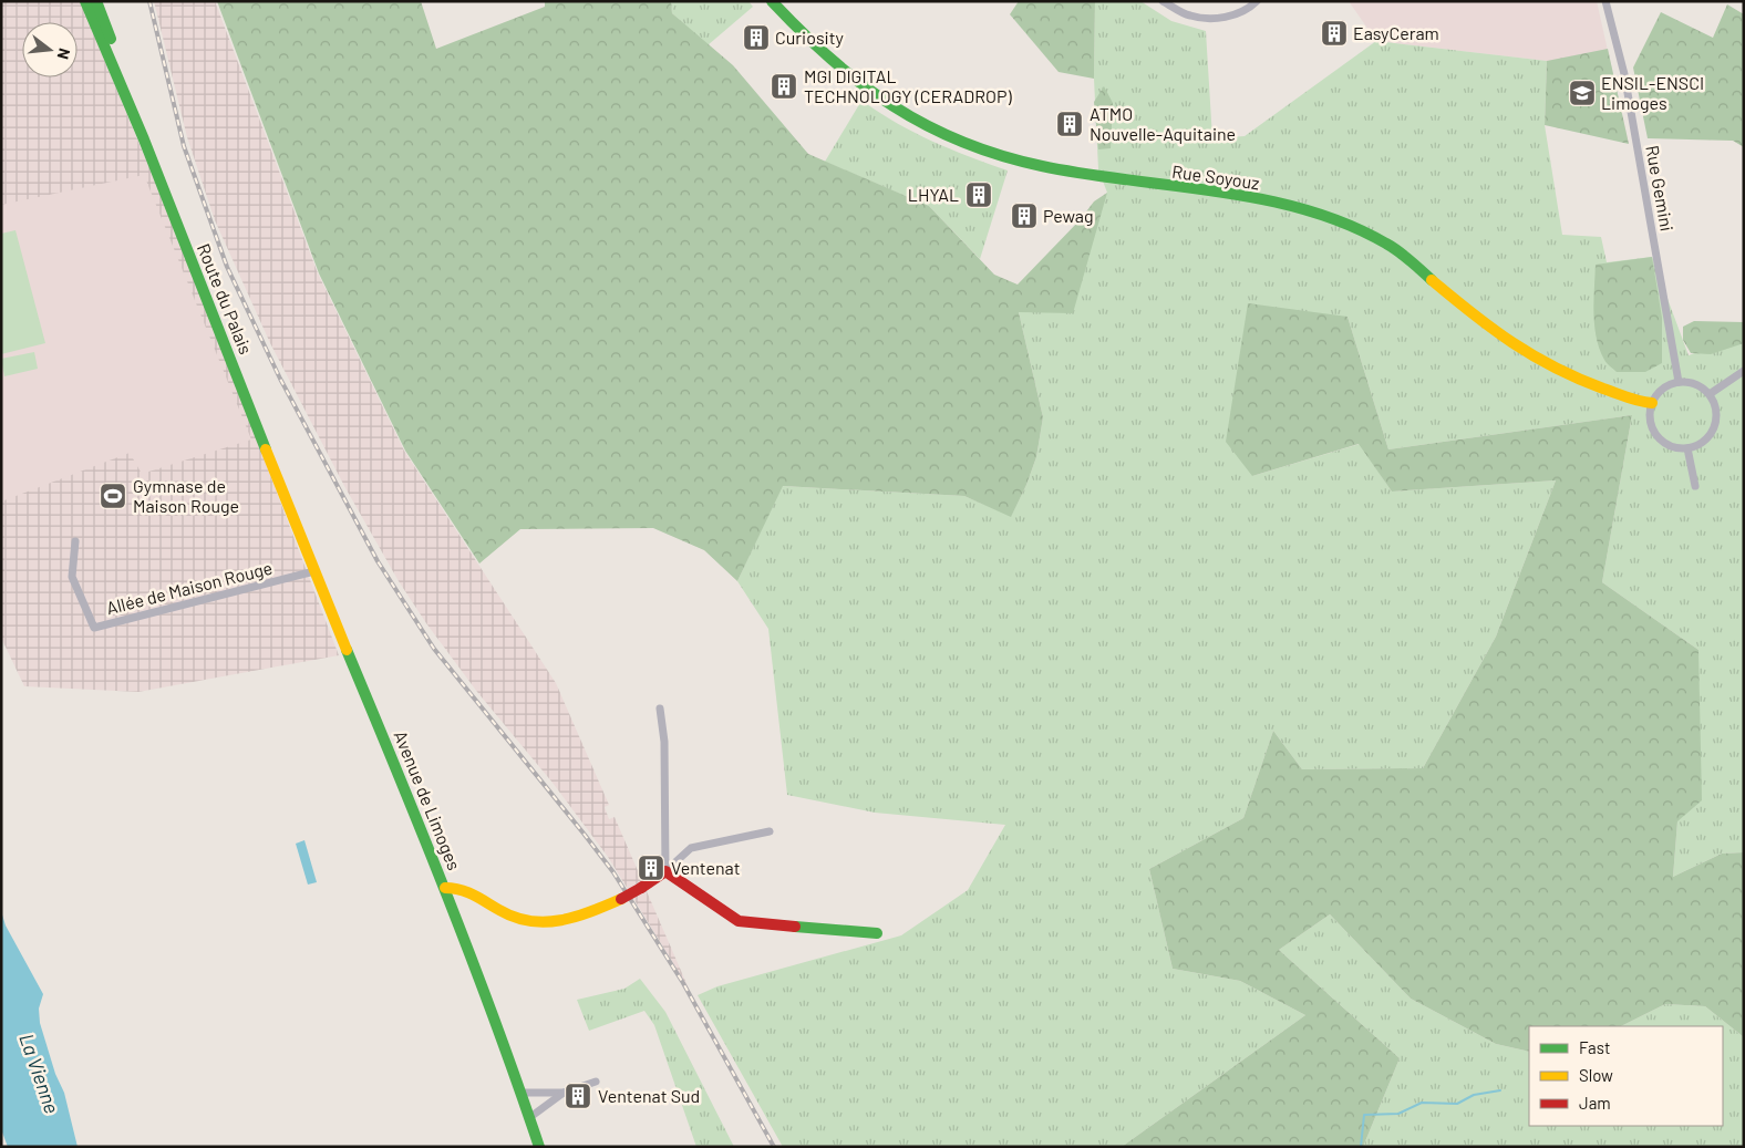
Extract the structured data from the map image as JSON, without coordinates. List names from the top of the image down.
{
  "streets": {
    "street": [
      "Rue Soyouz",
      "Rue Gemini",
      "Route du Palais",
      "Allée de Maison Rouge",
      "Avenue de Limoges"
    ]
  },
  "crossings": [
    ["Rue Soyouz", "Rue Gemini"],
    ["Route du Palais", "Avenue de Limoges"],
    ["Allée de Maison Rouge", "Avenue de Limoges"]
  ],
  "water": ["La Vienne"],
  "places": {
    "building": [
      "EasyCeram",
      "Curiosity",
      "MGI DIGITAL TECHNOLOGY (CERADROP)",
      "ATMO Nouvelle-Aquitaine",
      "LHYAL",
      "Pewag",
      "Ventenat",
      "Ventenat Sud"
    ],
    "school or university": ["ENSIL-ENSCI Limoges"],
    "sports": ["Gymnase de Maison Rouge"]
  },
  "legend": ["Fast", "Slow", "Jam"],
  "north": "right"
}
